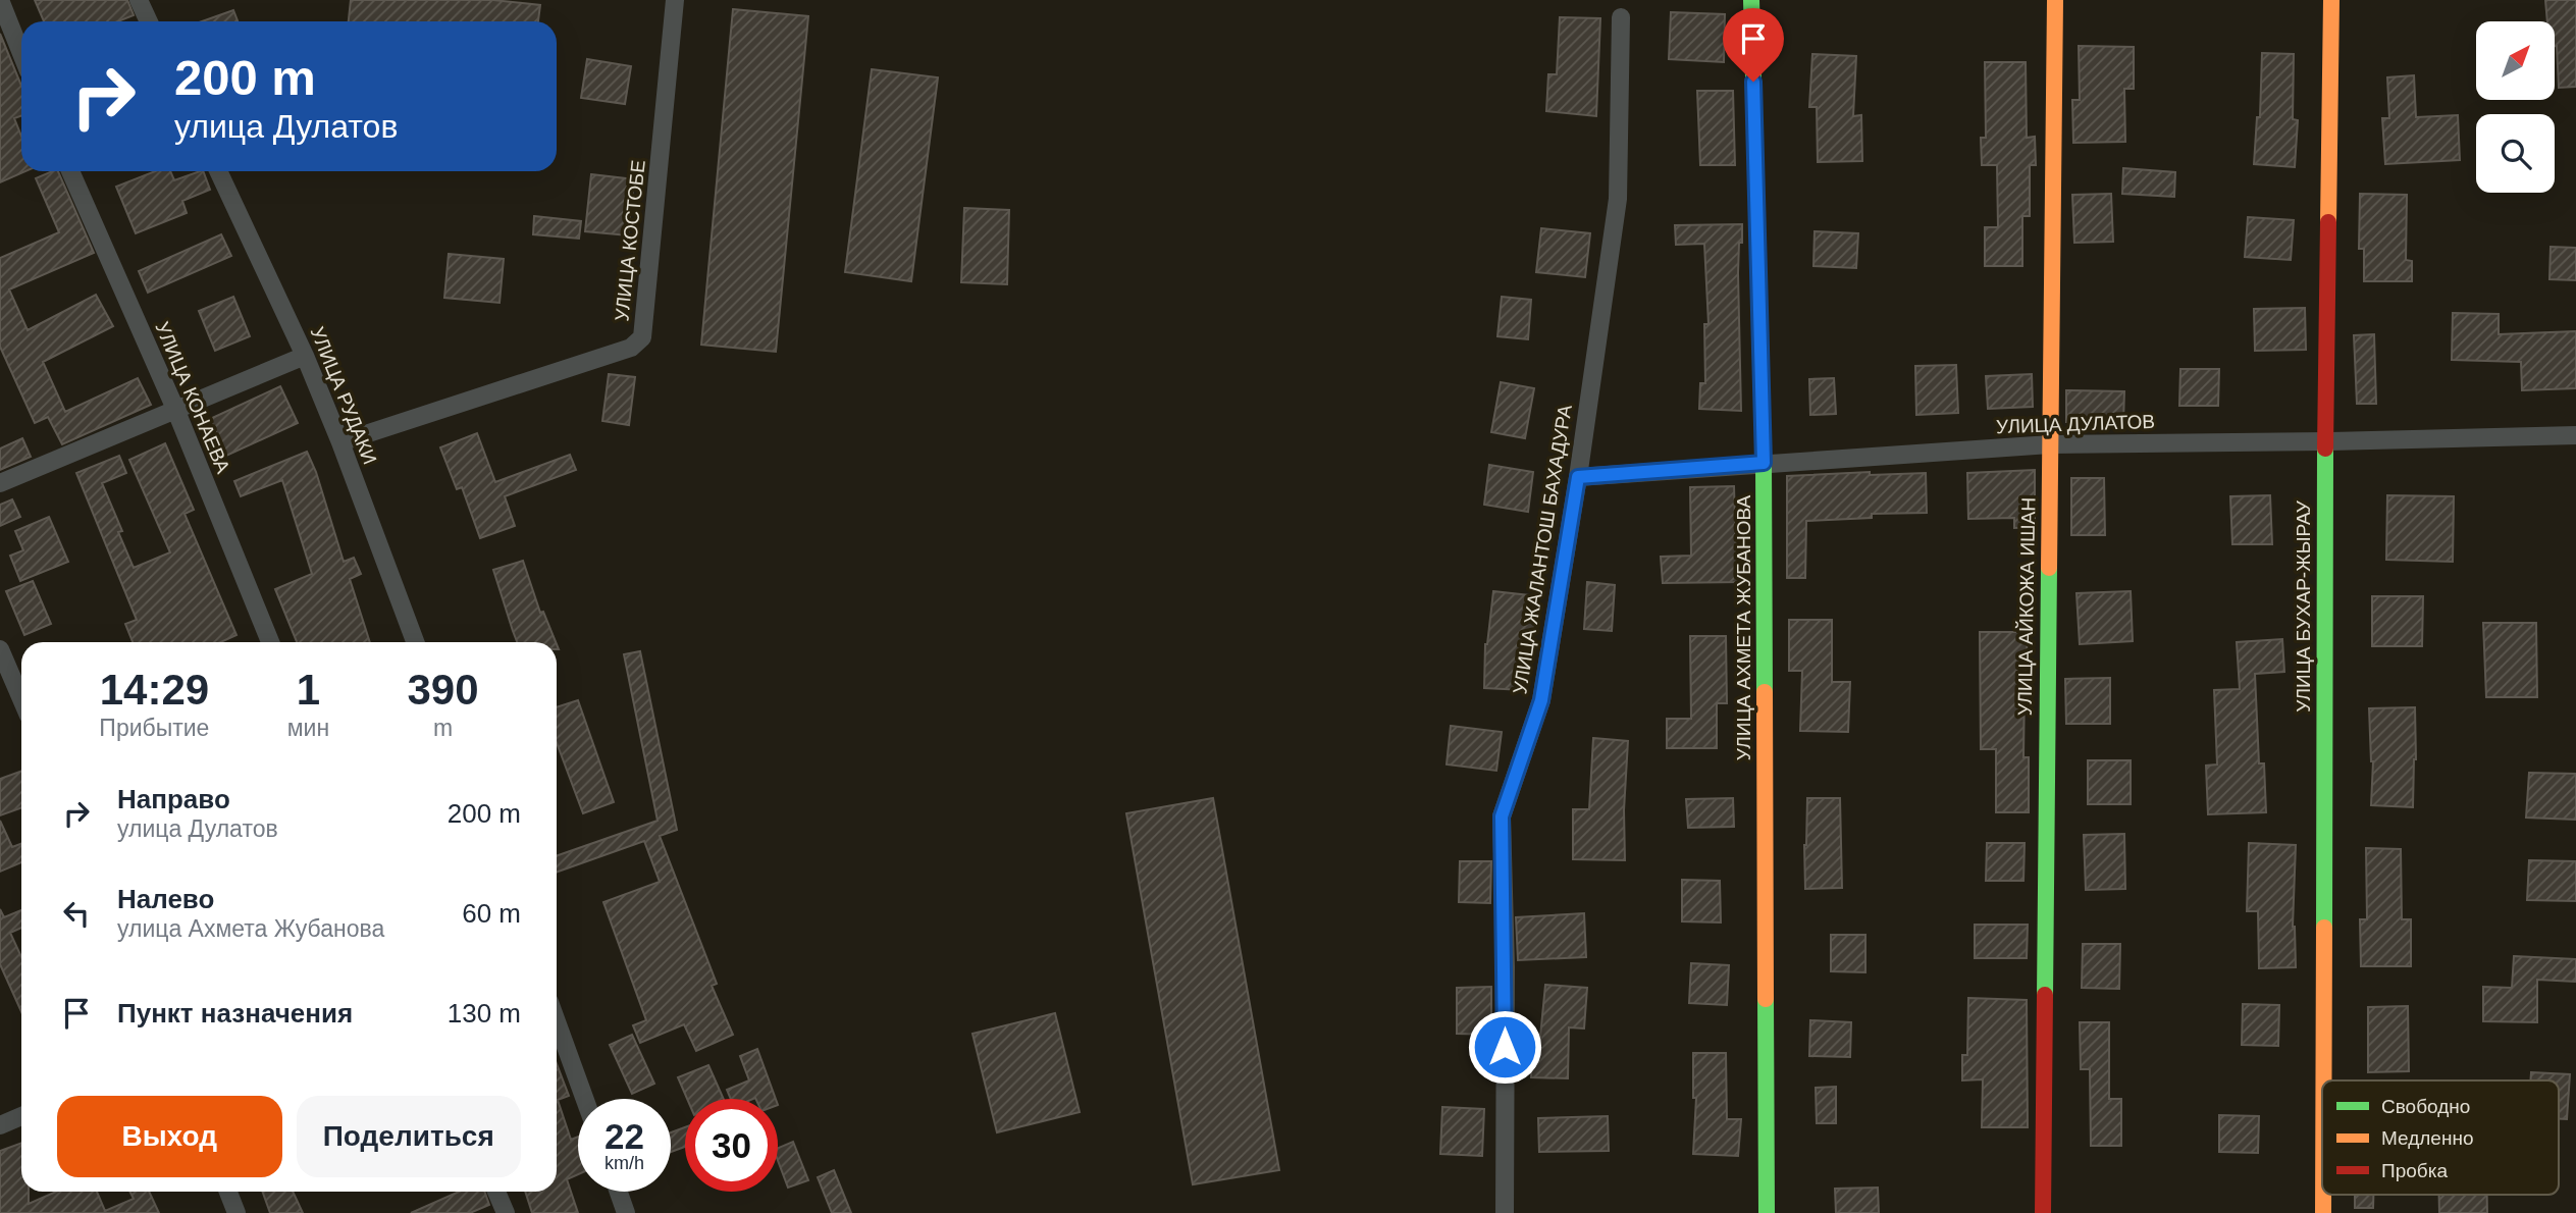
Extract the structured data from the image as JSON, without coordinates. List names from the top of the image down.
{
  "streets": {
    "street": [
      "УЛИЦА КОСТОБЕ",
      "УЛИЦА РУДАКИ",
      "УЛИЦА КОНАЕВА",
      "УЛИЦА ДУЛАТОВ",
      "УЛИЦА ЖАЛАНТОШ БАХАДУРА",
      "УЛИЦА АЙКОЖА ИШАН",
      "УЛИЦА БУХАР-ЖЫРАУ",
      "УЛИЦА АХМЕТА ЖУБАНОВА"
    ]
  },
  "crossings": [
    ["УЛИЦА КОСТОБЕ", "УЛИЦА РУДАКИ"],
    ["УЛИЦА ДУЛАТОВ", "УЛИЦА ЖАЛАНТОШ БАХАДУРА"],
    ["УЛИЦА ДУЛАТОВ", "УЛИЦА АЙКОЖА ИШАН"],
    ["УЛИЦА ДУЛАТОВ", "УЛИЦА БУХАР-ЖЫРАУ"],
    ["УЛИЦА ДУЛАТОВ", "УЛИЦА АХМЕТА ЖУБАНОВА"]
  ],
  "legend": ["Свободно", "Медленно", "Пробка"],
  "north": "top right",
  "page": {
    "turn": ["200 m", "улица Дулатов"],
    "eta": [
      "14:29",
      "Прибытие",
      "1",
      "мин",
      "390",
      "m"
    ],
    "list": [
      {
        "name": "Направо",
        "note": "улица Дулатов",
        "value": "200 m"
      },
      {
        "name": "Налево",
        "note": "улица Ахмета Жубанова",
        "value": "60 m"
      },
      {
        "name": "Пункт назначения",
        "value": "130 m"
      }
    ],
    "buttons": ["Выход", "Поделиться"],
    "speed": "22 km/h",
    "limit": "30"
  }
}
